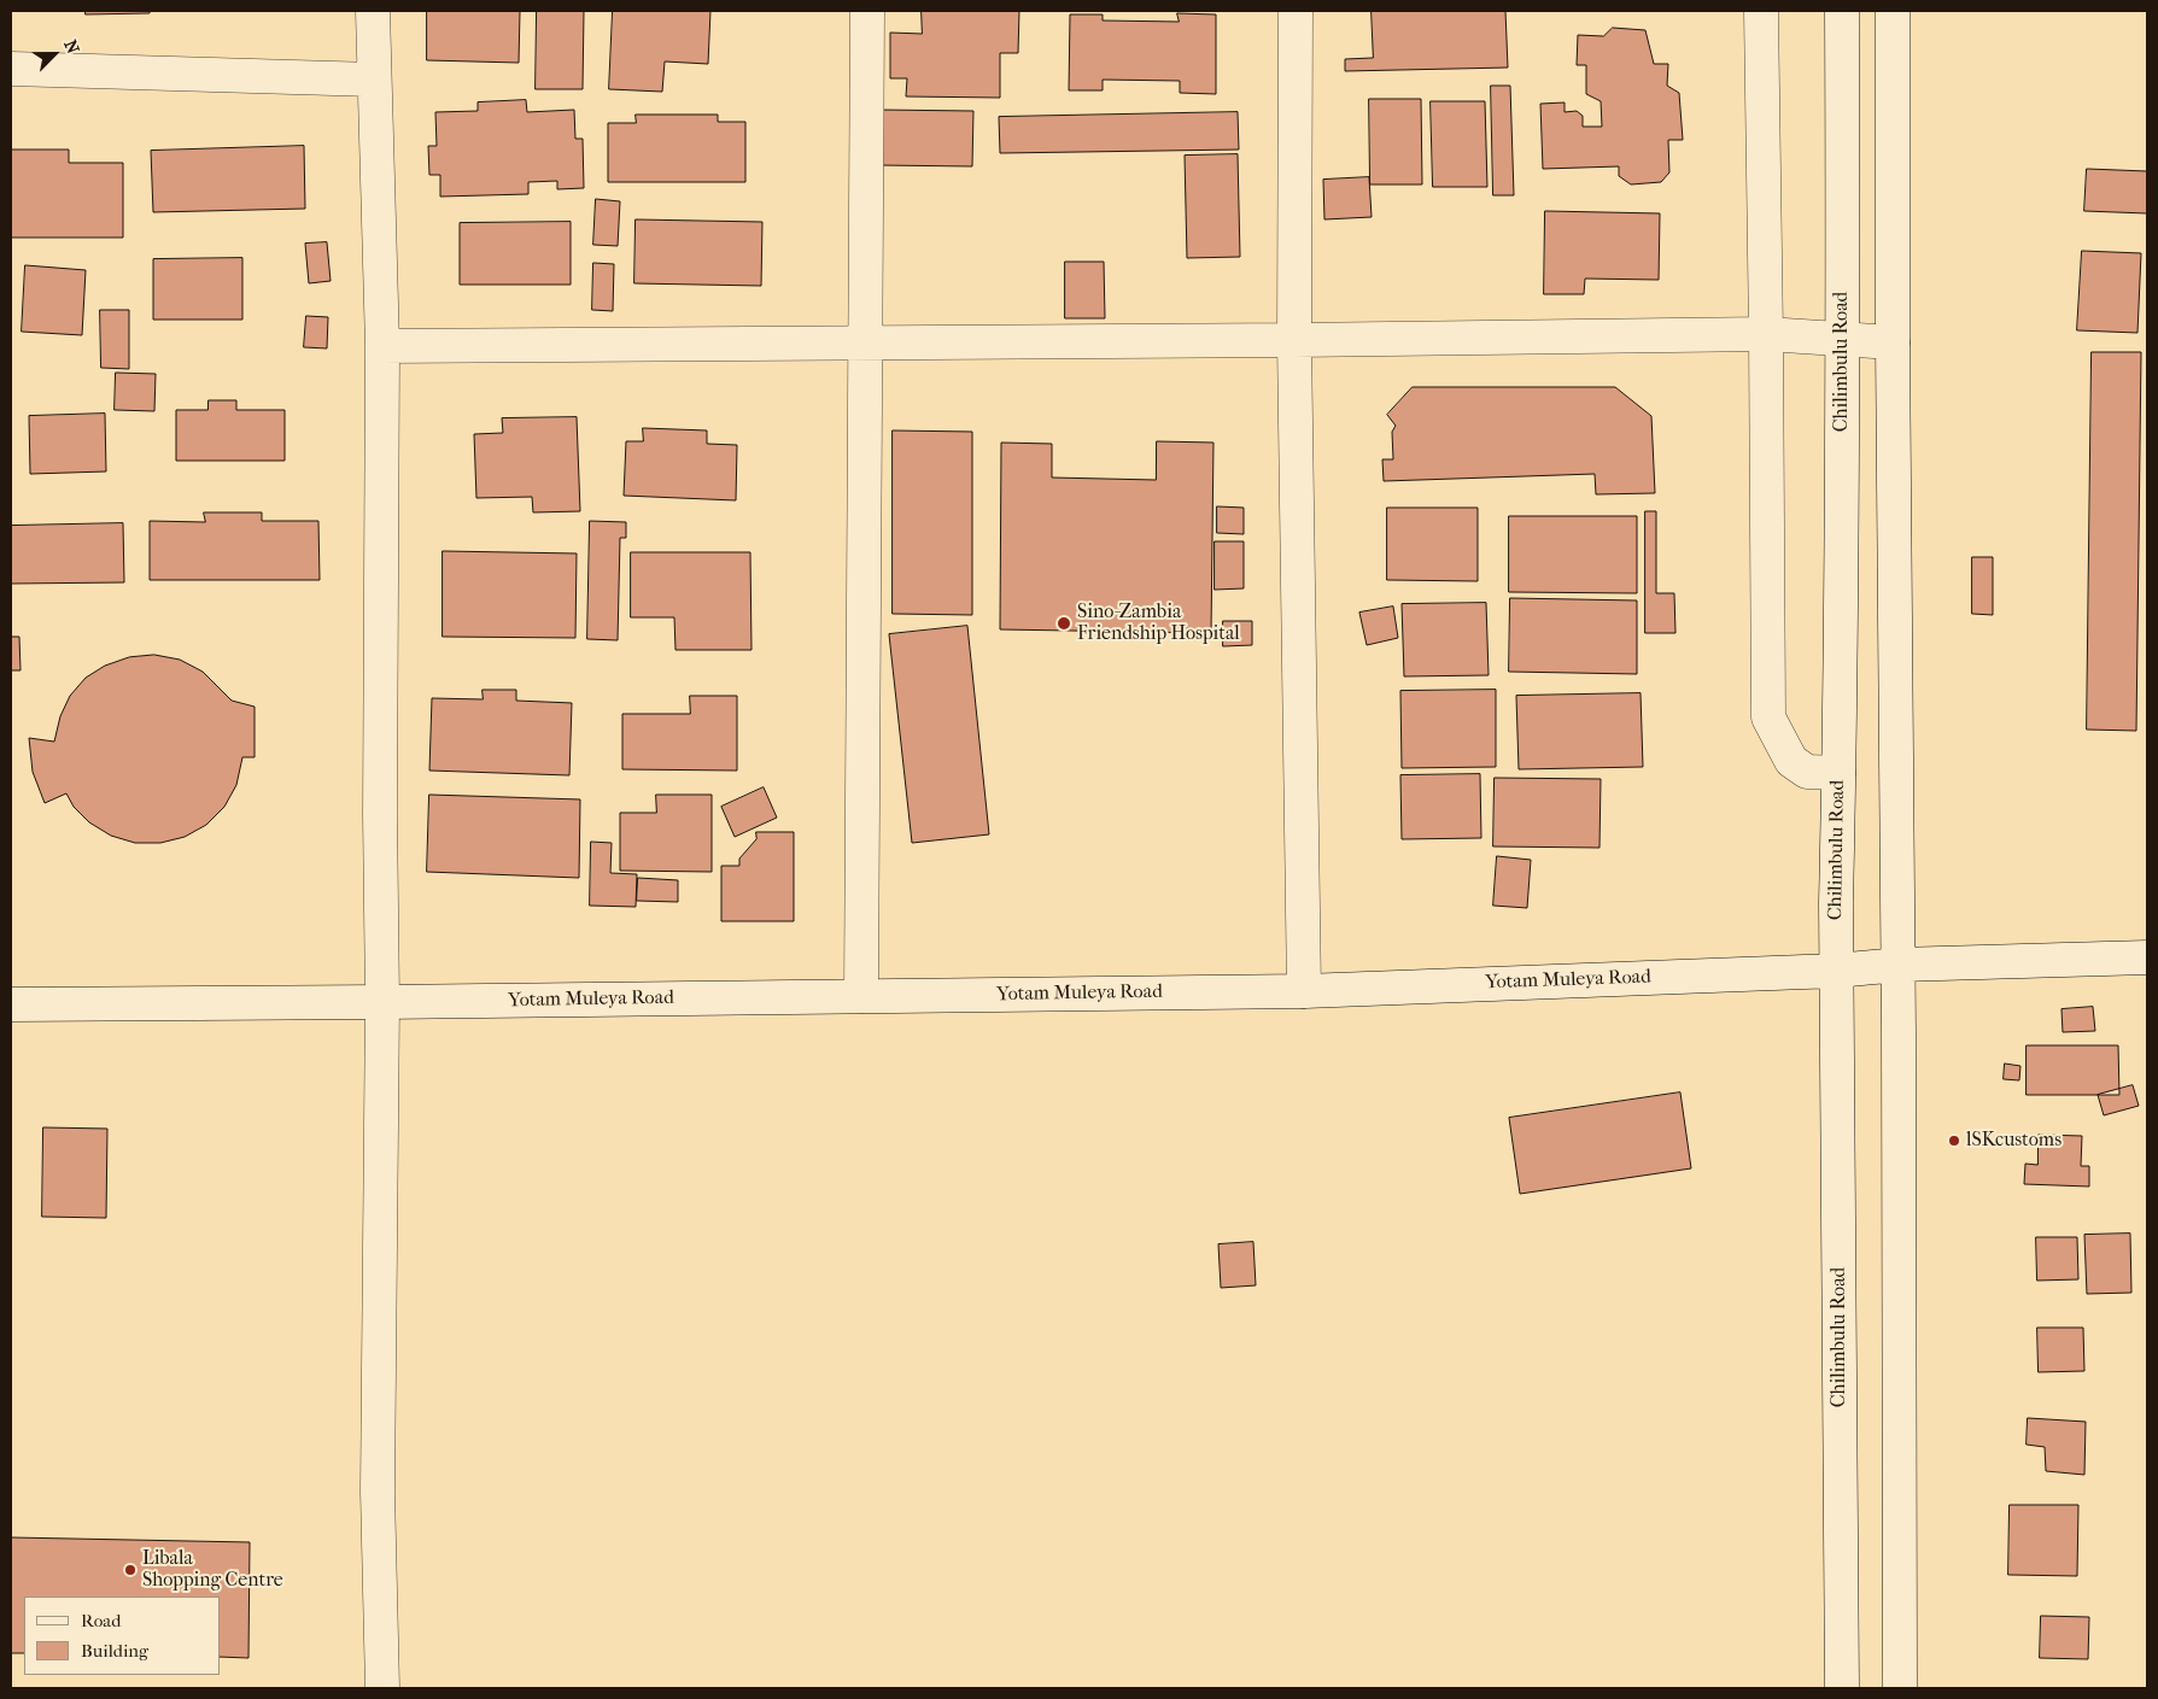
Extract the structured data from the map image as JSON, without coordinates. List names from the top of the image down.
{
  "streets": {
    "street": ["Chilimbulu Road", "Yotam Muleya Road"]
  },
  "crossings": [
    ["Chilimbulu Road", "Yotam Muleya Road"]
  ],
  "places": ["Sino-Zambia Friendship Hospital", "lSKcustoms", "Libala Shopping Centre"],
  "legend": ["Road", "Building"],
  "north": "top right"
}
